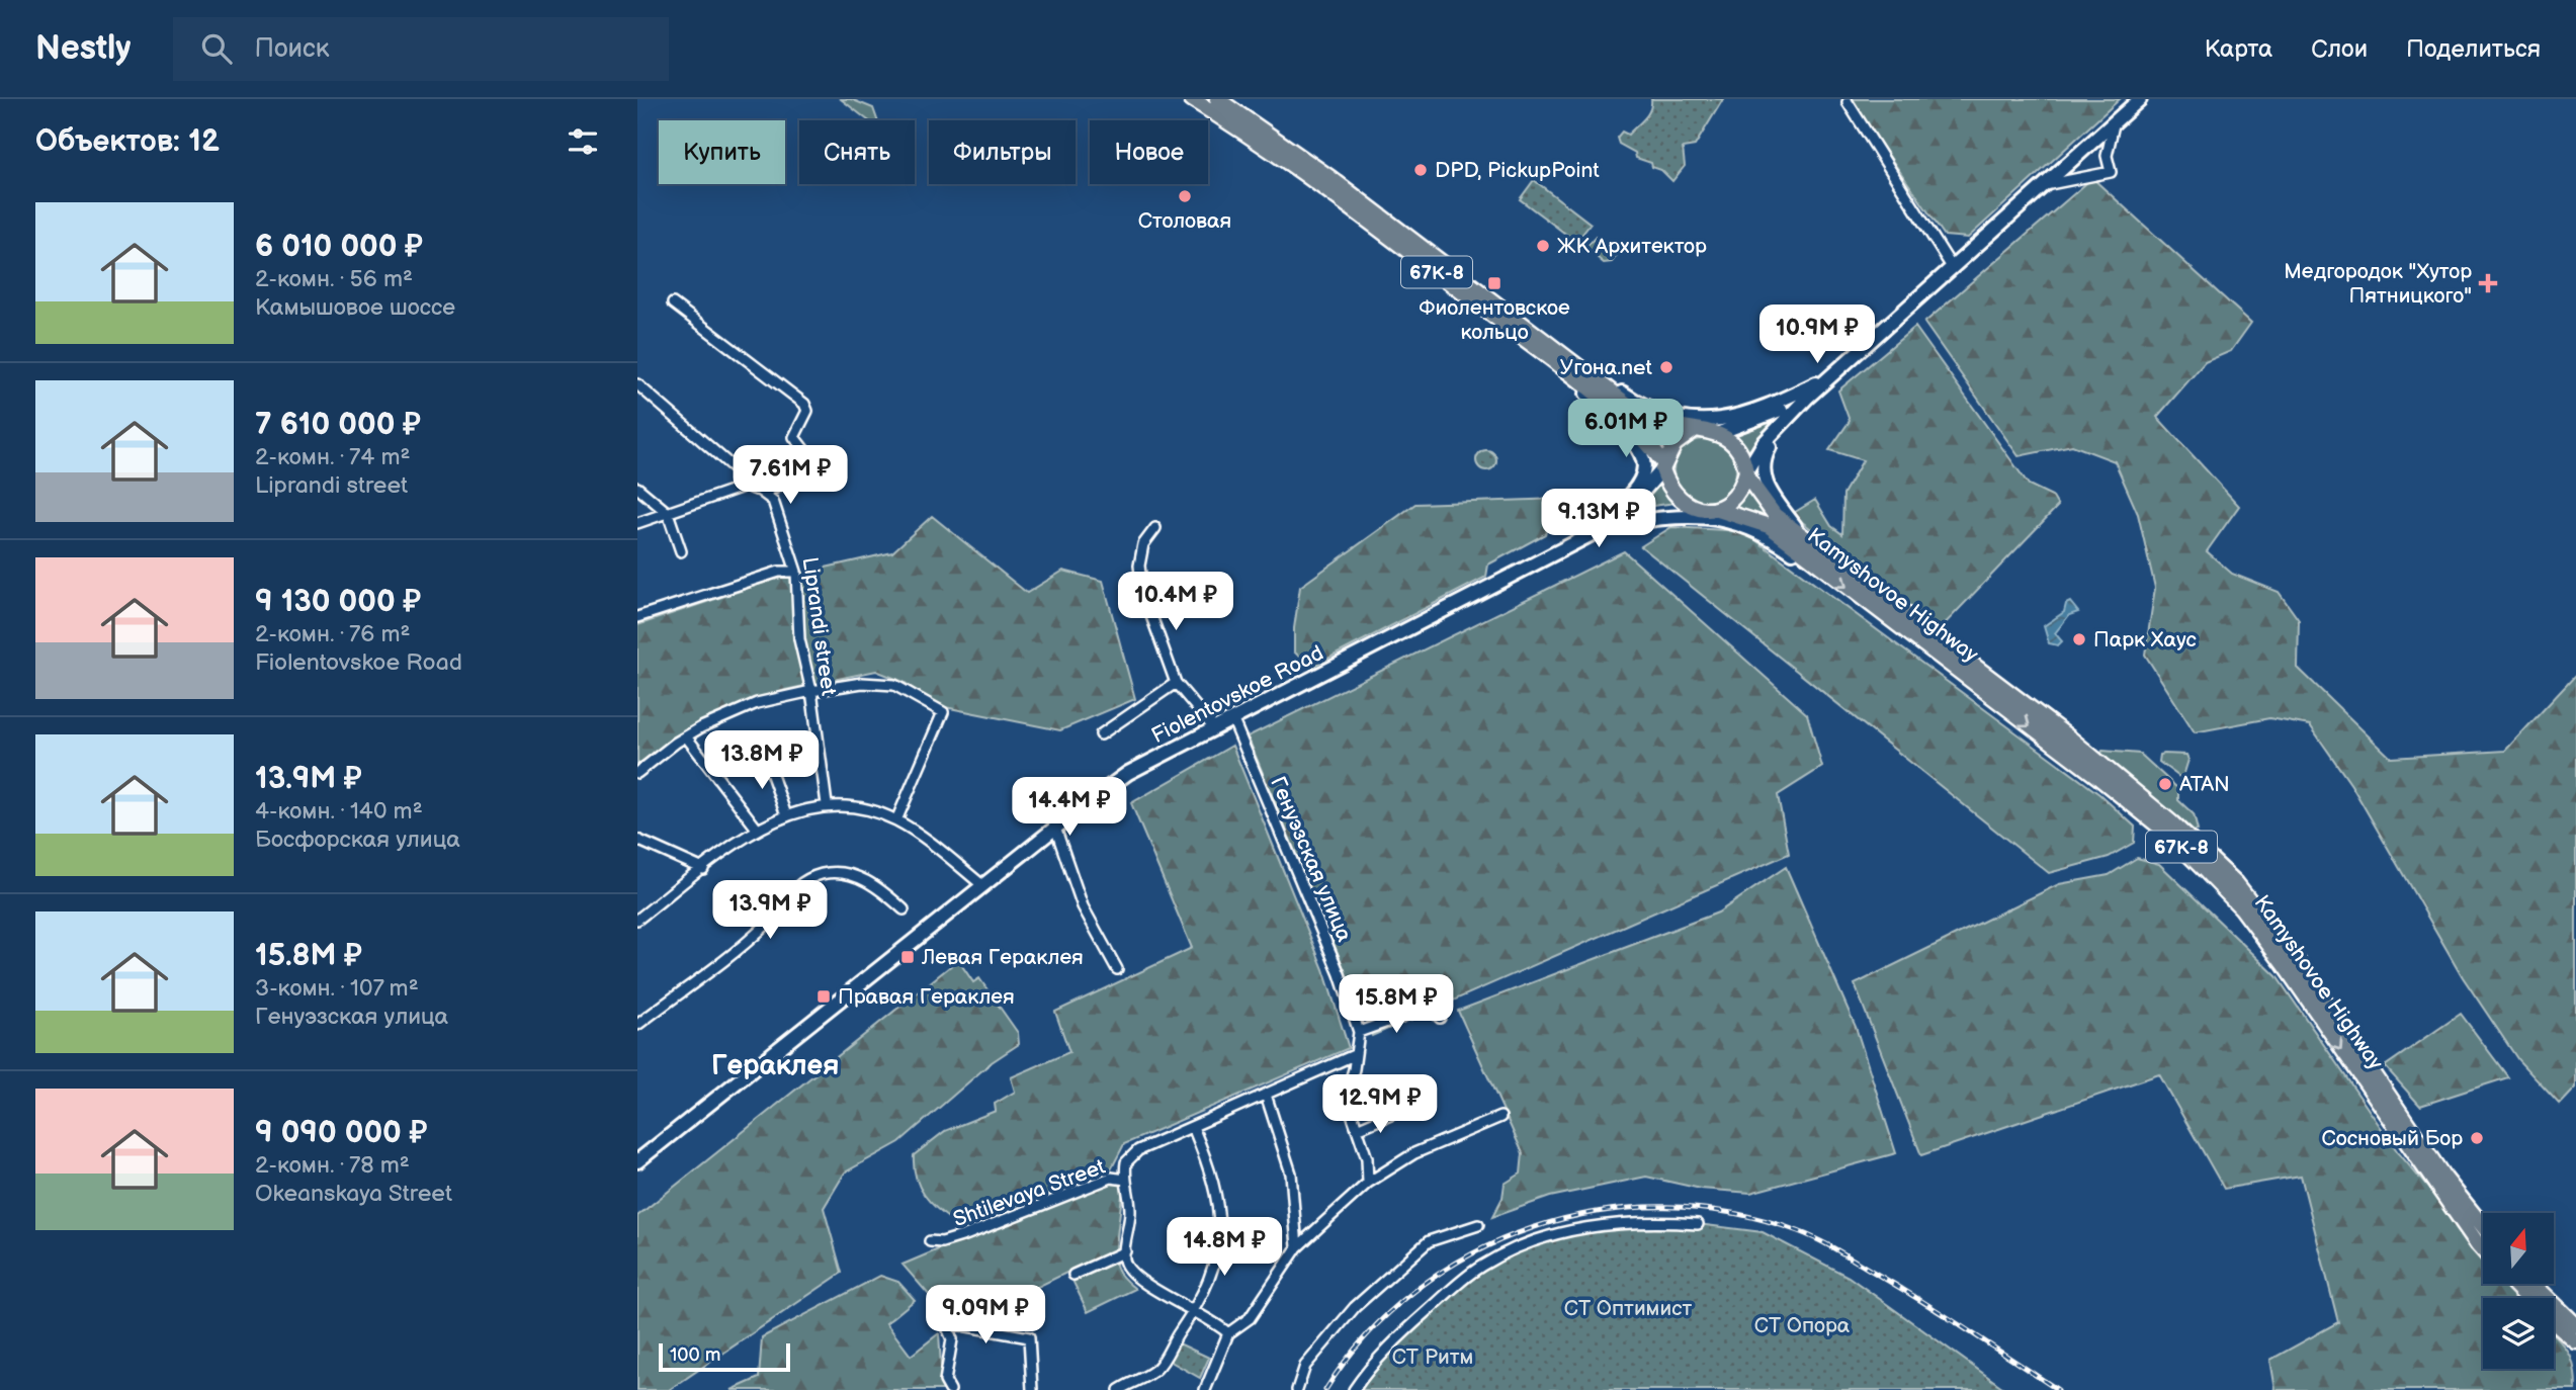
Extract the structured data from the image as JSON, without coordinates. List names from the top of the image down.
{
  "streets": {
    "main road": ["67К-8", "Kamyshovoe Highway", "Fiolentovskoe Road"],
    "street": ["Liprandi street", "Генуэзская улица", "Shtilevaya Street"]
  },
  "crossings": [
    ["67К-8", "Kamyshovoe Highway"],
    ["67К-8", "Fiolentovskoe Road"],
    ["Kamyshovoe Highway", "Fiolentovskoe Road"],
    ["Fiolentovskoe Road", "Генуэзская улица"]
  ],
  "districts": ["Гераклея"],
  "parks": ["СТ Оптимист", "СТ Опора", "СТ Ритм"],
  "places": {
    "other": [
      "DPD, PickupPoint",
      "Столовая",
      "ЖК Архитектор",
      "Угона.net",
      "Парк Хаус",
      "ATAN",
      "Сосновый Бор"
    ],
    "transit": ["Фиолентовское кольцо", "Левая Гераклея", "Правая Гераклея"],
    "health": ["Медгородок \"Хутор Пятницкого\""]
  },
  "scale_bar": "100 m",
  "north": "top",
  "page": {
    "header": "Nestly",
    "search": "Поиск",
    "nav": ["Карта", "Слои", "Поделиться"],
    "heading": "Объектов: 12",
    "chip": [
      "Купить",
      "Снять",
      "Фильтры",
      "Новое"
    ],
    "list": [
      {
        "name": "6 010 000 ₽",
        "note": "2-комн. · 56 m² · Камышовое шоссе"
      },
      {
        "name": "7 610 000 ₽",
        "note": "2-комн. · 74 m² · Liprandi street"
      },
      {
        "name": "9 130 000 ₽",
        "note": "2-комн. · 76 m² · Fiolentovskoe Road"
      },
      {
        "name": "13.9M ₽",
        "note": "4-комн. · 140 m² · Босфорская улица"
      },
      {
        "name": "15.8M ₽",
        "note": "3-комн. · 107 m² · Генуэзская улица"
      },
      {
        "name": "9 090 000 ₽",
        "note": "2-комн. · 78 m² · Okeanskaya Street"
      }
    ],
    "price": [
      "10.9M ₽",
      "6.01M ₽",
      "7.61M ₽",
      "9.13M ₽",
      "10.4M ₽",
      "13.8M ₽",
      "14.4M ₽",
      "13.9M ₽",
      "15.8M ₽",
      "12.9M ₽",
      "14.8M ₽",
      "9.09M ₽"
    ],
    "scale": "100 m"
  }
}
